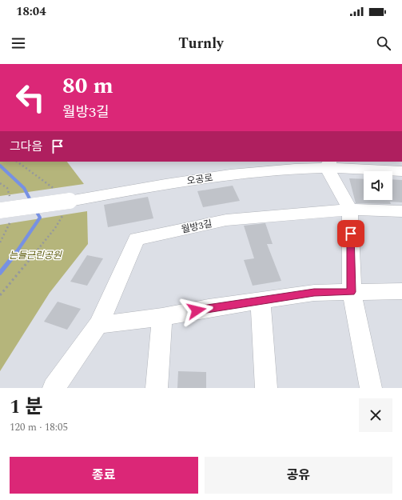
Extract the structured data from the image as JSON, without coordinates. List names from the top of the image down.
{
  "streets": {
    "street": ["오공로", "월방3길"]
  },
  "parks": ["는들근린공원"],
  "page": {
    "status": "18:04",
    "header": "Turnly",
    "turn": ["80 m", "월방3길"],
    "then": "그다음",
    "heading": ["1 분", "120 m · 18:05"],
    "buttons": ["종료", "공유"]
  }
}
